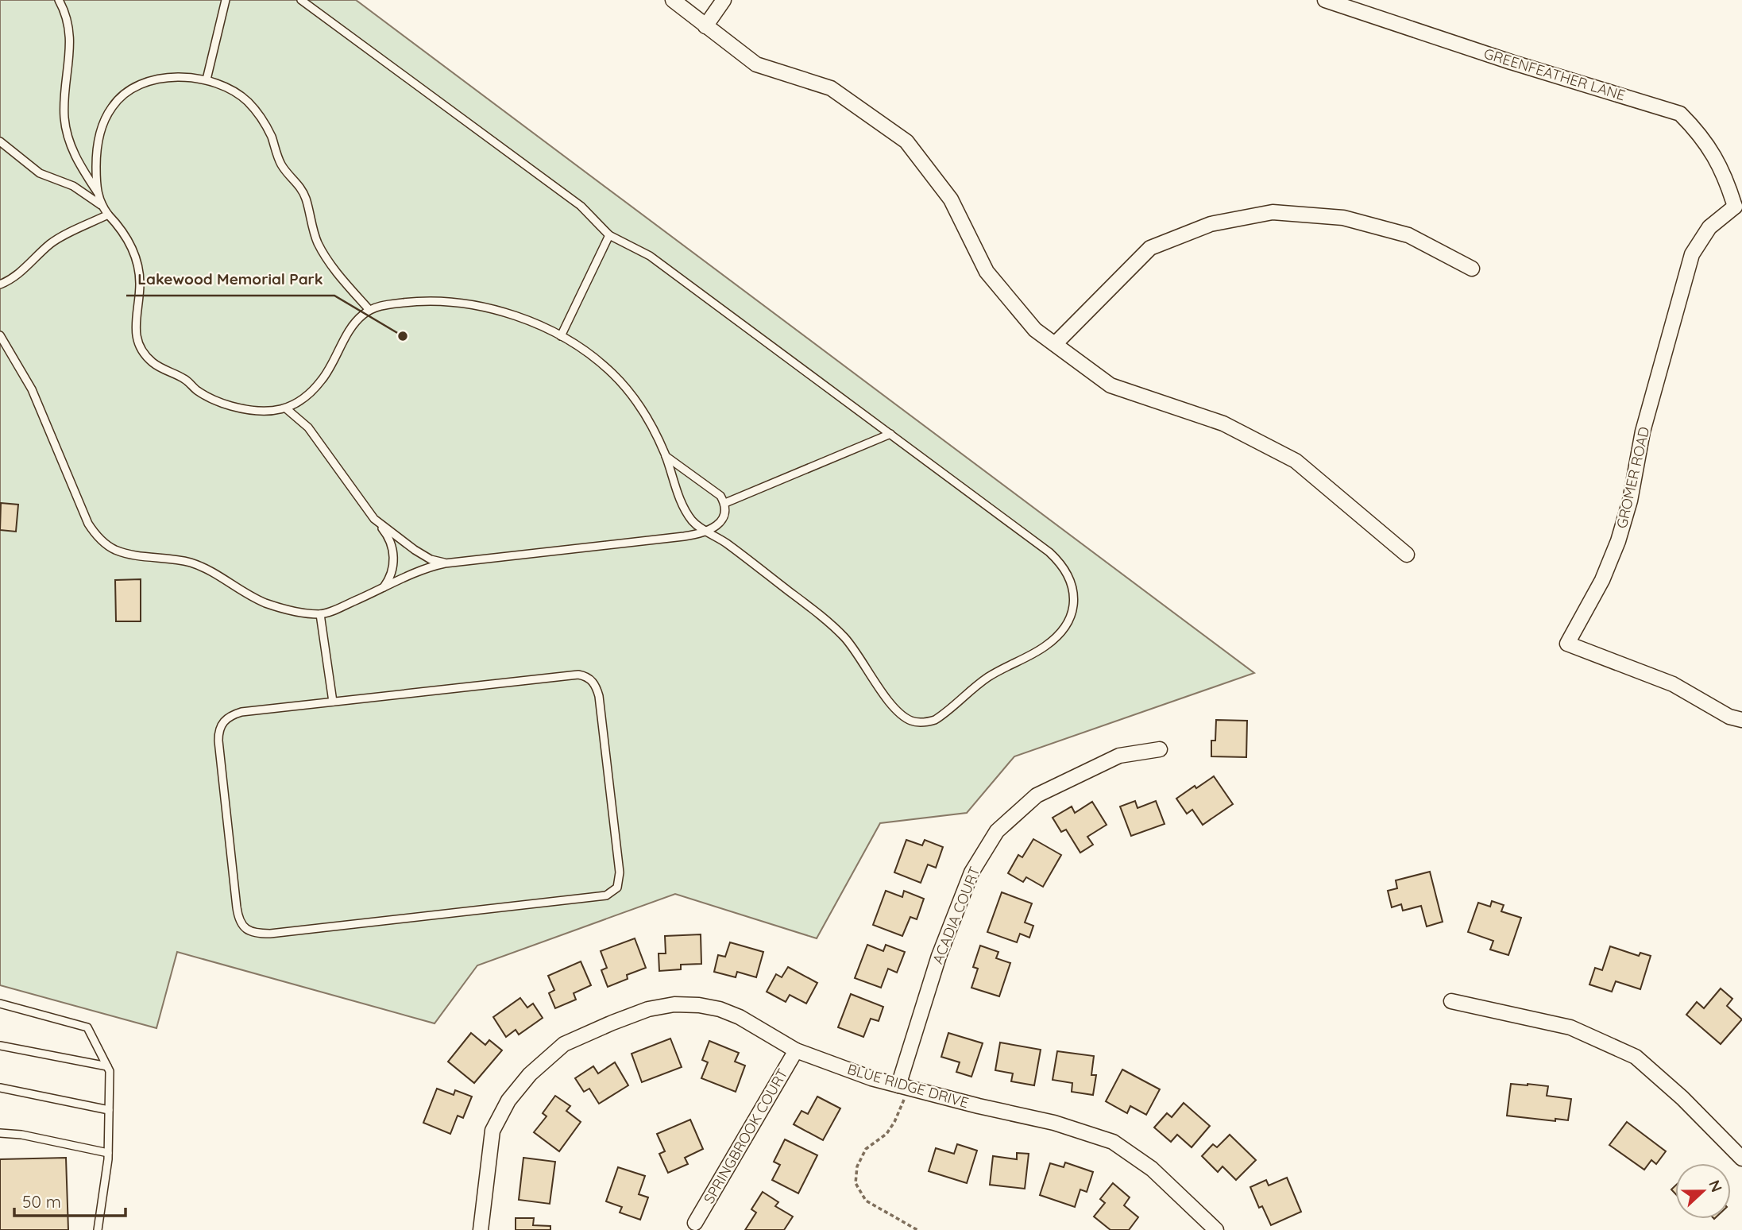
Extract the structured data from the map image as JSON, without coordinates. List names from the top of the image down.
{
  "streets": {
    "street": [
      "GREENFEATHER LANE",
      "GROMER ROAD",
      "ACADIA COURT",
      "BLUE RIDGE DRIVE",
      "SPRINGBROOK COURT"
    ]
  },
  "crossings": [
    ["GREENFEATHER LANE", "GROMER ROAD"],
    ["ACADIA COURT", "BLUE RIDGE DRIVE"],
    ["BLUE RIDGE DRIVE", "SPRINGBROOK COURT"]
  ],
  "places": ["Lakewood Memorial Park"],
  "scale_bar": "50 m",
  "north": "right"
}
